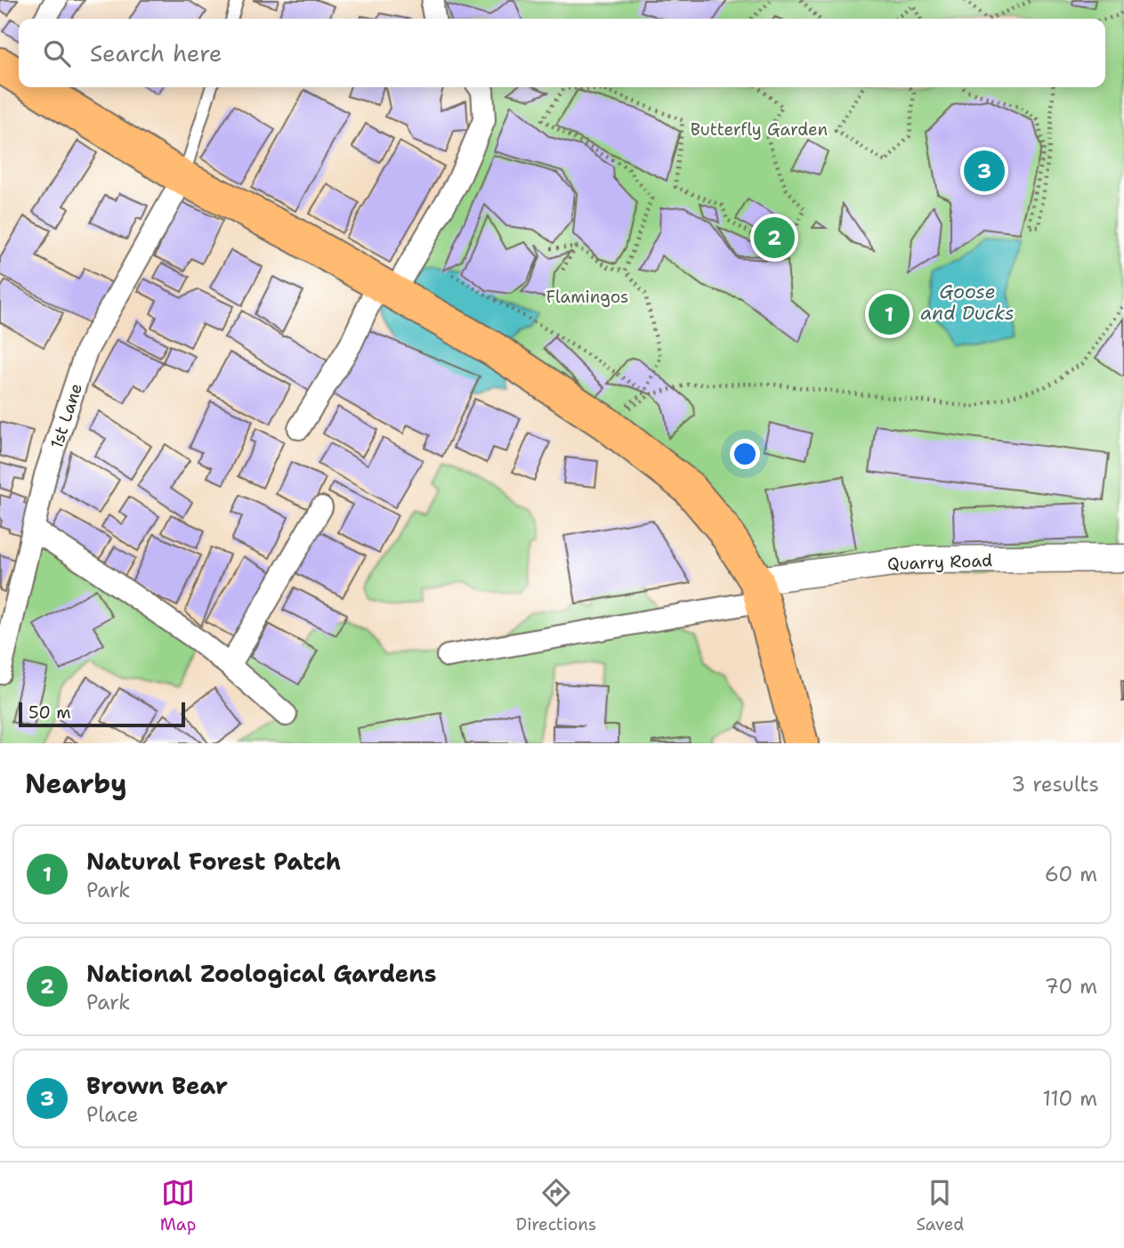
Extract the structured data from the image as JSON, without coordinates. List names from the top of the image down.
{
  "streets": {
    "street": ["1st Lane", "Quarry Road"]
  },
  "water": ["Goose and Ducks"],
  "parks": ["Butterfly Garden", "Flamingos"],
  "scale_bar": "50 m",
  "page": {
    "search": "Search here",
    "pins": ["3", "2", "1"],
    "scale": "50 m",
    "heading": ["Nearby", "3 results"],
    "list": [
      {
        "mark": "1",
        "name": "Natural Forest Patch",
        "note": "Park",
        "value": "60 m"
      },
      {
        "mark": "2",
        "name": "National Zoological Gardens",
        "note": "Park",
        "value": "70 m"
      },
      {
        "mark": "3",
        "name": "Brown Bear",
        "note": "Place",
        "value": "110 m"
      }
    ],
    "nav": ["Map", "Directions", "Saved"]
  }
}
